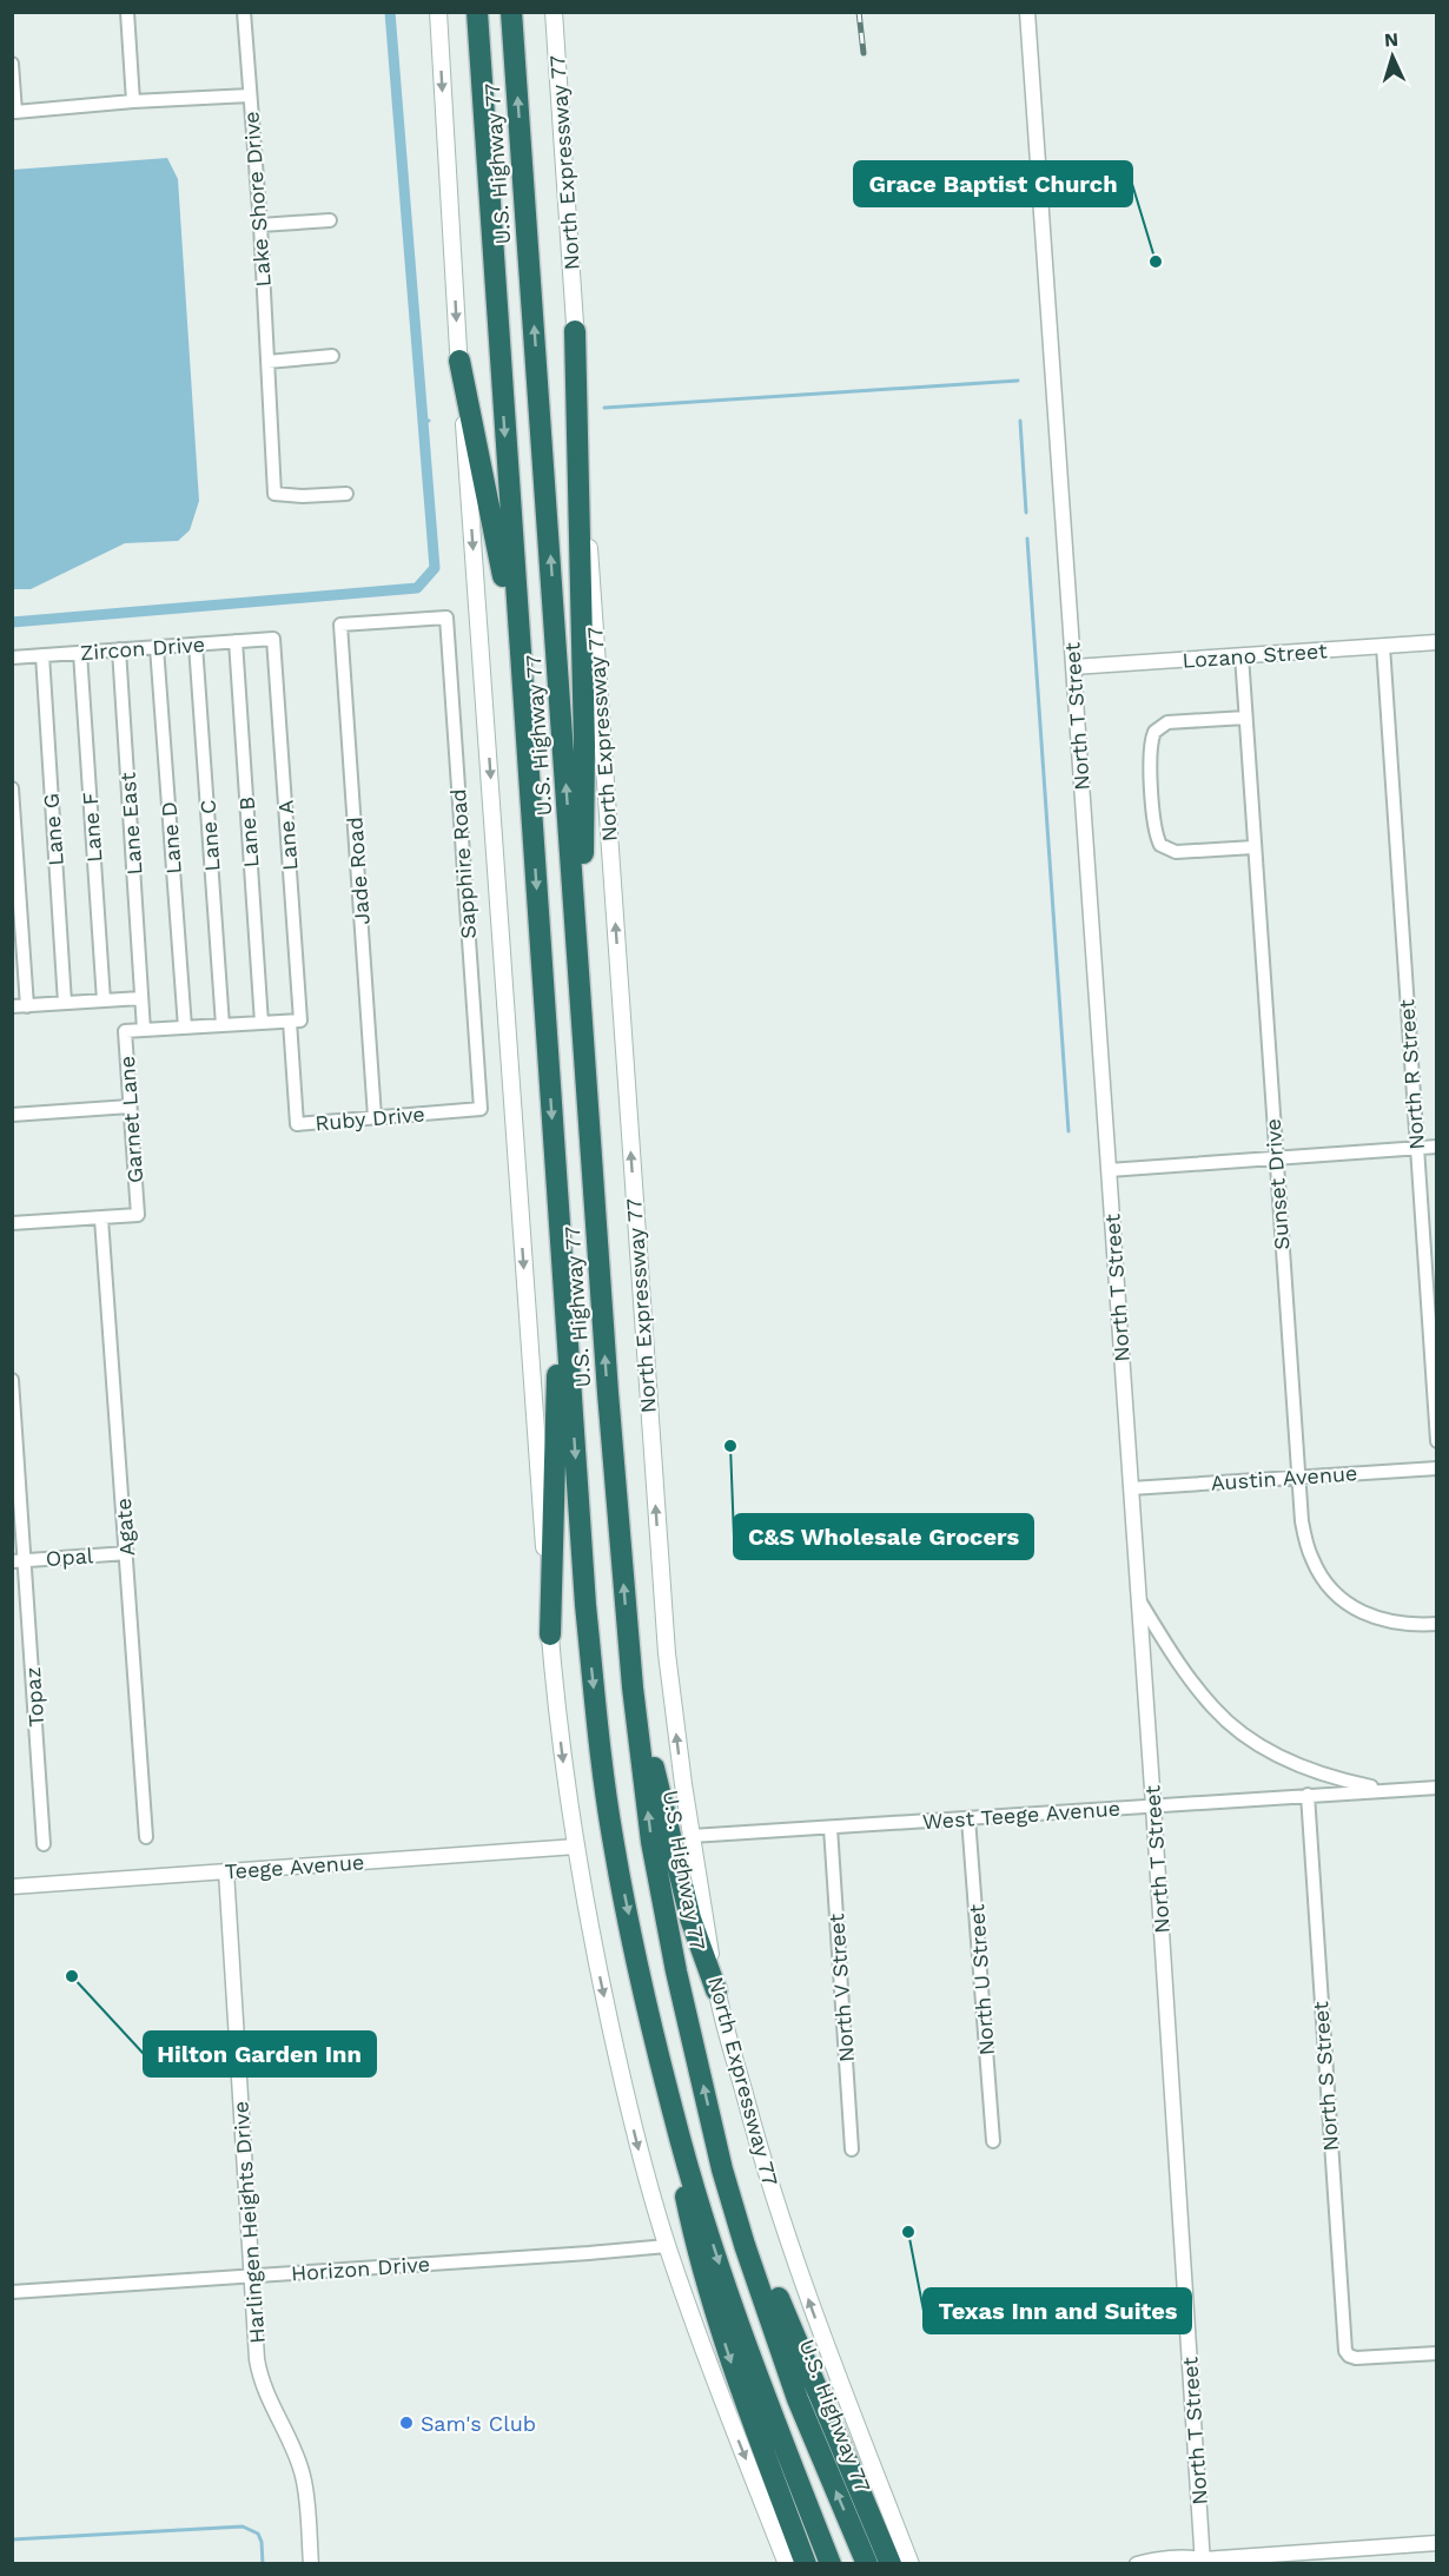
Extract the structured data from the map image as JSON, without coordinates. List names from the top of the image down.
{
  "streets": {
    "highway": ["U.S. Highway 77"],
    "main road": ["North Expressway 77"],
    "street": [
      "Lake Shore Drive",
      "Zircon Drive",
      "Lozano Street",
      "North T Street",
      "Lane East",
      "Lane F",
      "Lane G",
      "Lane B",
      "Lane C",
      "Lane A",
      "Lane D",
      "Sapphire Road",
      "Jade Road",
      "North R Street",
      "Ruby Drive",
      "Garnet Lane",
      "Sunset Drive",
      "Austin Avenue",
      "Agate",
      "Opal",
      "Topaz",
      "West Teege Avenue",
      "Teege Avenue",
      "North U Street",
      "North V Street",
      "North S Street",
      "Harlingen Heights Drive",
      "Horizon Drive"
    ]
  },
  "crossings": [
    ["North Expressway 77", "West Teege Avenue"],
    ["Zircon Drive", "Lane East"],
    ["Zircon Drive", "Lane F"],
    ["Zircon Drive", "Lane G"],
    ["Zircon Drive", "Lane B"],
    ["Zircon Drive", "Lane C"],
    ["Zircon Drive", "Lane A"],
    ["Zircon Drive", "Lane D"],
    ["Lozano Street", "North T Street"],
    ["Lozano Street", "North R Street"],
    ["Lozano Street", "Sunset Drive"],
    ["North T Street", "Austin Avenue"],
    ["North T Street", "West Teege Avenue"],
    ["Lane East", "Garnet Lane"],
    ["Lane A", "Ruby Drive"],
    ["Sapphire Road", "Jade Road"],
    ["Sapphire Road", "Ruby Drive"],
    ["Jade Road", "Ruby Drive"],
    ["Garnet Lane", "Agate"],
    ["Sunset Drive", "Austin Avenue"],
    ["Agate", "Opal"],
    ["Opal", "Topaz"],
    ["West Teege Avenue", "North U Street"],
    ["West Teege Avenue", "North V Street"],
    ["West Teege Avenue", "North S Street"],
    ["Teege Avenue", "Harlingen Heights Drive"],
    ["Harlingen Heights Drive", "Horizon Drive"]
  ],
  "places": [
    "Grace Baptist Church",
    "C&S Wholesale Grocers",
    "Hilton Garden Inn",
    "Texas Inn and Suites",
    "Sam's Club"
  ],
  "north": "top"
}
